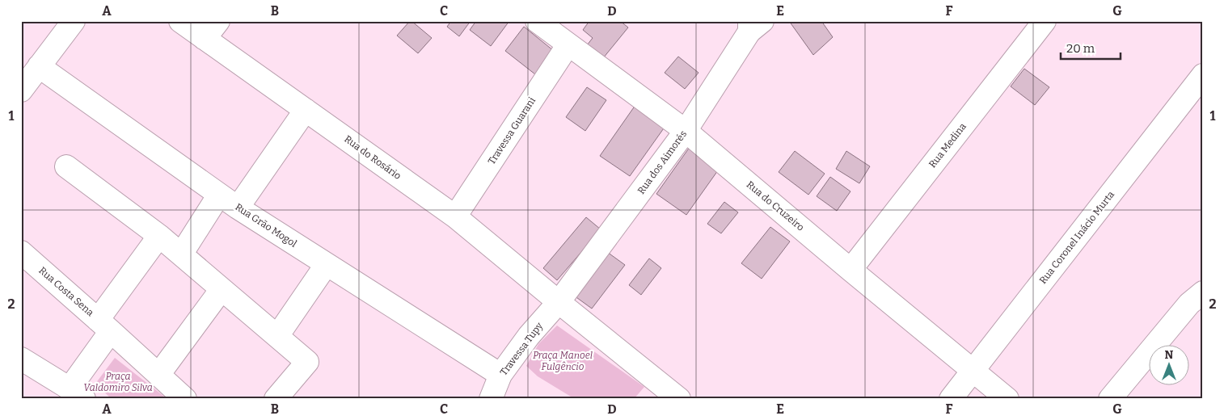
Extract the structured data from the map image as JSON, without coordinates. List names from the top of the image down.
{
  "streets": {
    "street": [
      "Travessa Guarani",
      "Rua Medina",
      "Rua do Rosário",
      "Rua dos Aimorés",
      "Rua do Cruzeiro",
      "Rua Grão Mogol",
      "Rua Coronel Inácio Murta",
      "Rua Costa Sena",
      "Travessa Tupy"
    ]
  },
  "crossings": [
    ["Travessa Guarani", "Rua do Rosário"],
    ["Travessa Guarani", "Rua do Cruzeiro"],
    ["Rua Medina", "Rua do Cruzeiro"],
    ["Rua do Rosário", "Rua dos Aimorés"],
    ["Rua do Rosário", "Travessa Tupy"],
    ["Rua dos Aimorés", "Rua do Cruzeiro"],
    ["Rua dos Aimorés", "Travessa Tupy"],
    ["Rua do Cruzeiro", "Rua Coronel Inácio Murta"],
    ["Rua Grão Mogol", "Travessa Tupy"]
  ],
  "parks": ["Praça Manoel Fulgêncio", "Praça Valdomiro Silva"],
  "scale_bar": "20 m",
  "north": "top",
  "grid": {
    "columns": [
      "A",
      "B",
      "C",
      "D",
      "E",
      "F",
      "G"
    ],
    "rows": ["1", "2"]
  }
}
